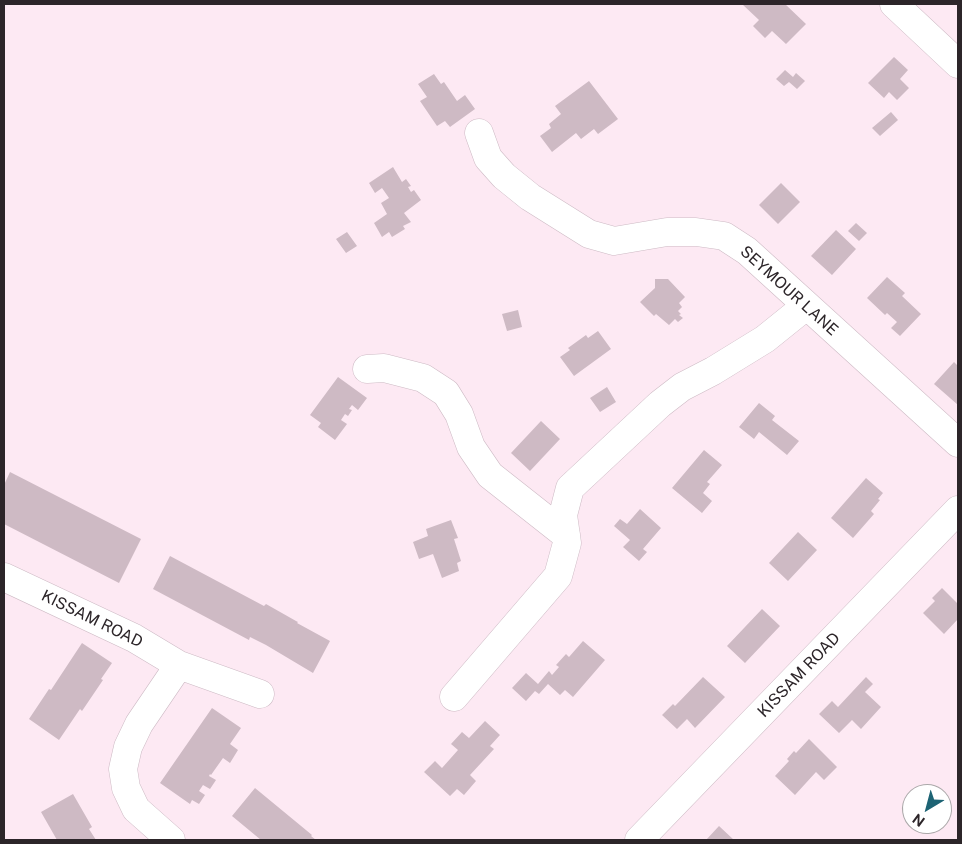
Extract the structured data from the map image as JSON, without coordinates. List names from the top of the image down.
{
  "streets": {
    "street": ["SEYMOUR LANE", "KISSAM ROAD"]
  },
  "north": "bottom left"
}
